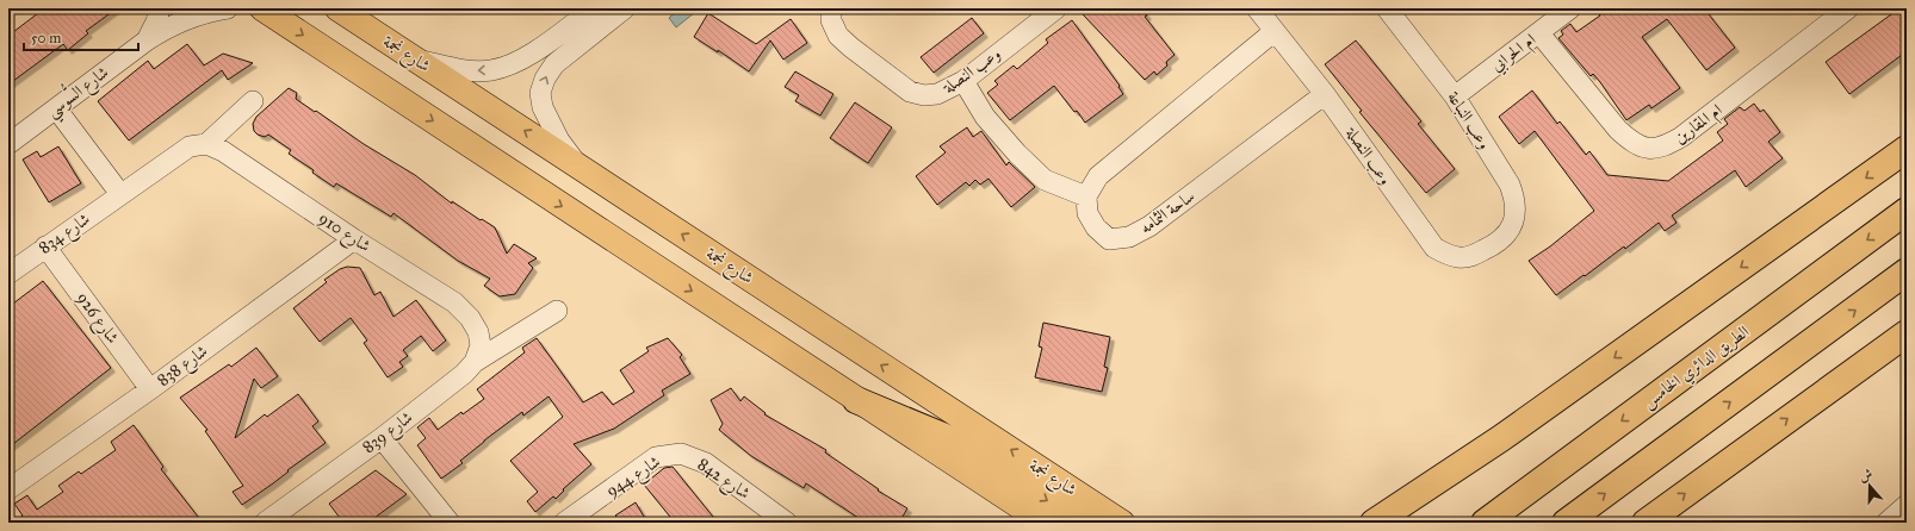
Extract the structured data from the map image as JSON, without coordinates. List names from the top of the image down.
{
  "streets": {
    "highway": ["الطريق الدائري الخامس"],
    "main road": ["شارع نجمة"],
    "street": [
      "ام الحرابي",
      "وعب النصلة",
      "شارع السُّوسي",
      "وعب النباعة",
      "ام المقارين",
      "ساحة الثمامه",
      "شارع 910",
      "شارع 834",
      "شارع 926",
      "شارع 838",
      "شارع 839",
      "شارع 944",
      "شارع 842"
    ]
  },
  "crossings": [
    ["ام الحرابي", "وعب النباعة"],
    ["ام الحرابي", "ام المقارين"],
    ["وعب النصلة", "وعب النباعة"],
    ["وعب النصلة", "ساحة الثمامه"],
    ["شارع 910", "شارع 834"],
    ["شارع 910", "شارع 838"],
    ["شارع 910", "شارع 839"],
    ["شارع 834", "شارع 926"],
    ["شارع 926", "شارع 838"],
    ["شارع 944", "شارع 842"]
  ],
  "scale_bar": "50 m",
  "north": "top"
}
